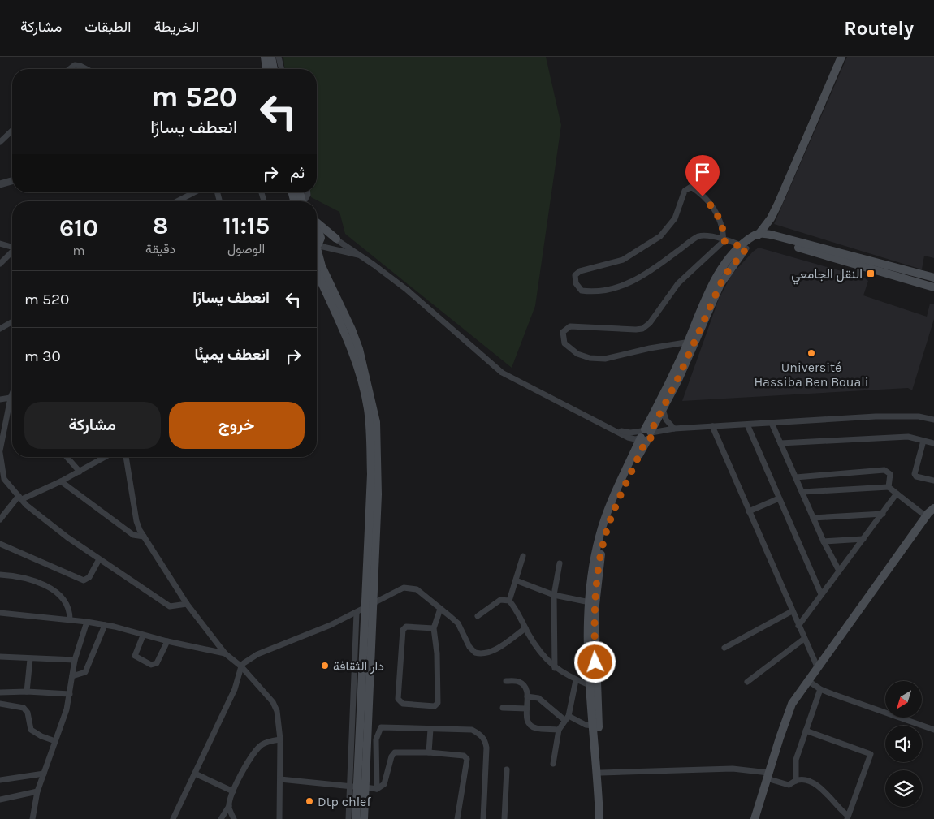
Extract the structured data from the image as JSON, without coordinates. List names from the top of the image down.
{
  "places": {
    "transit": ["النقل الجامعي"],
    "other": ["Université Hassiba Ben Bouali", "دار الثقافة", "Dtp chlef"]
  },
  "north": "bottom left",
  "page": {
    "header": "Routely",
    "nav": ["الخريطة", "الطبقات", "مشاركة"],
    "turn": ["520 m", "انعطف يسارًا"],
    "then": "ثم",
    "eta": [
      "11:15",
      "الوصول",
      "8",
      "دقيقة",
      "610",
      "m"
    ],
    "list": [
      {
        "name": "انعطف يسارًا",
        "value": "520 m"
      },
      {
        "name": "انعطف يمينًا",
        "value": "30 m"
      }
    ],
    "buttons": ["خروج", "مشاركة"]
  }
}
